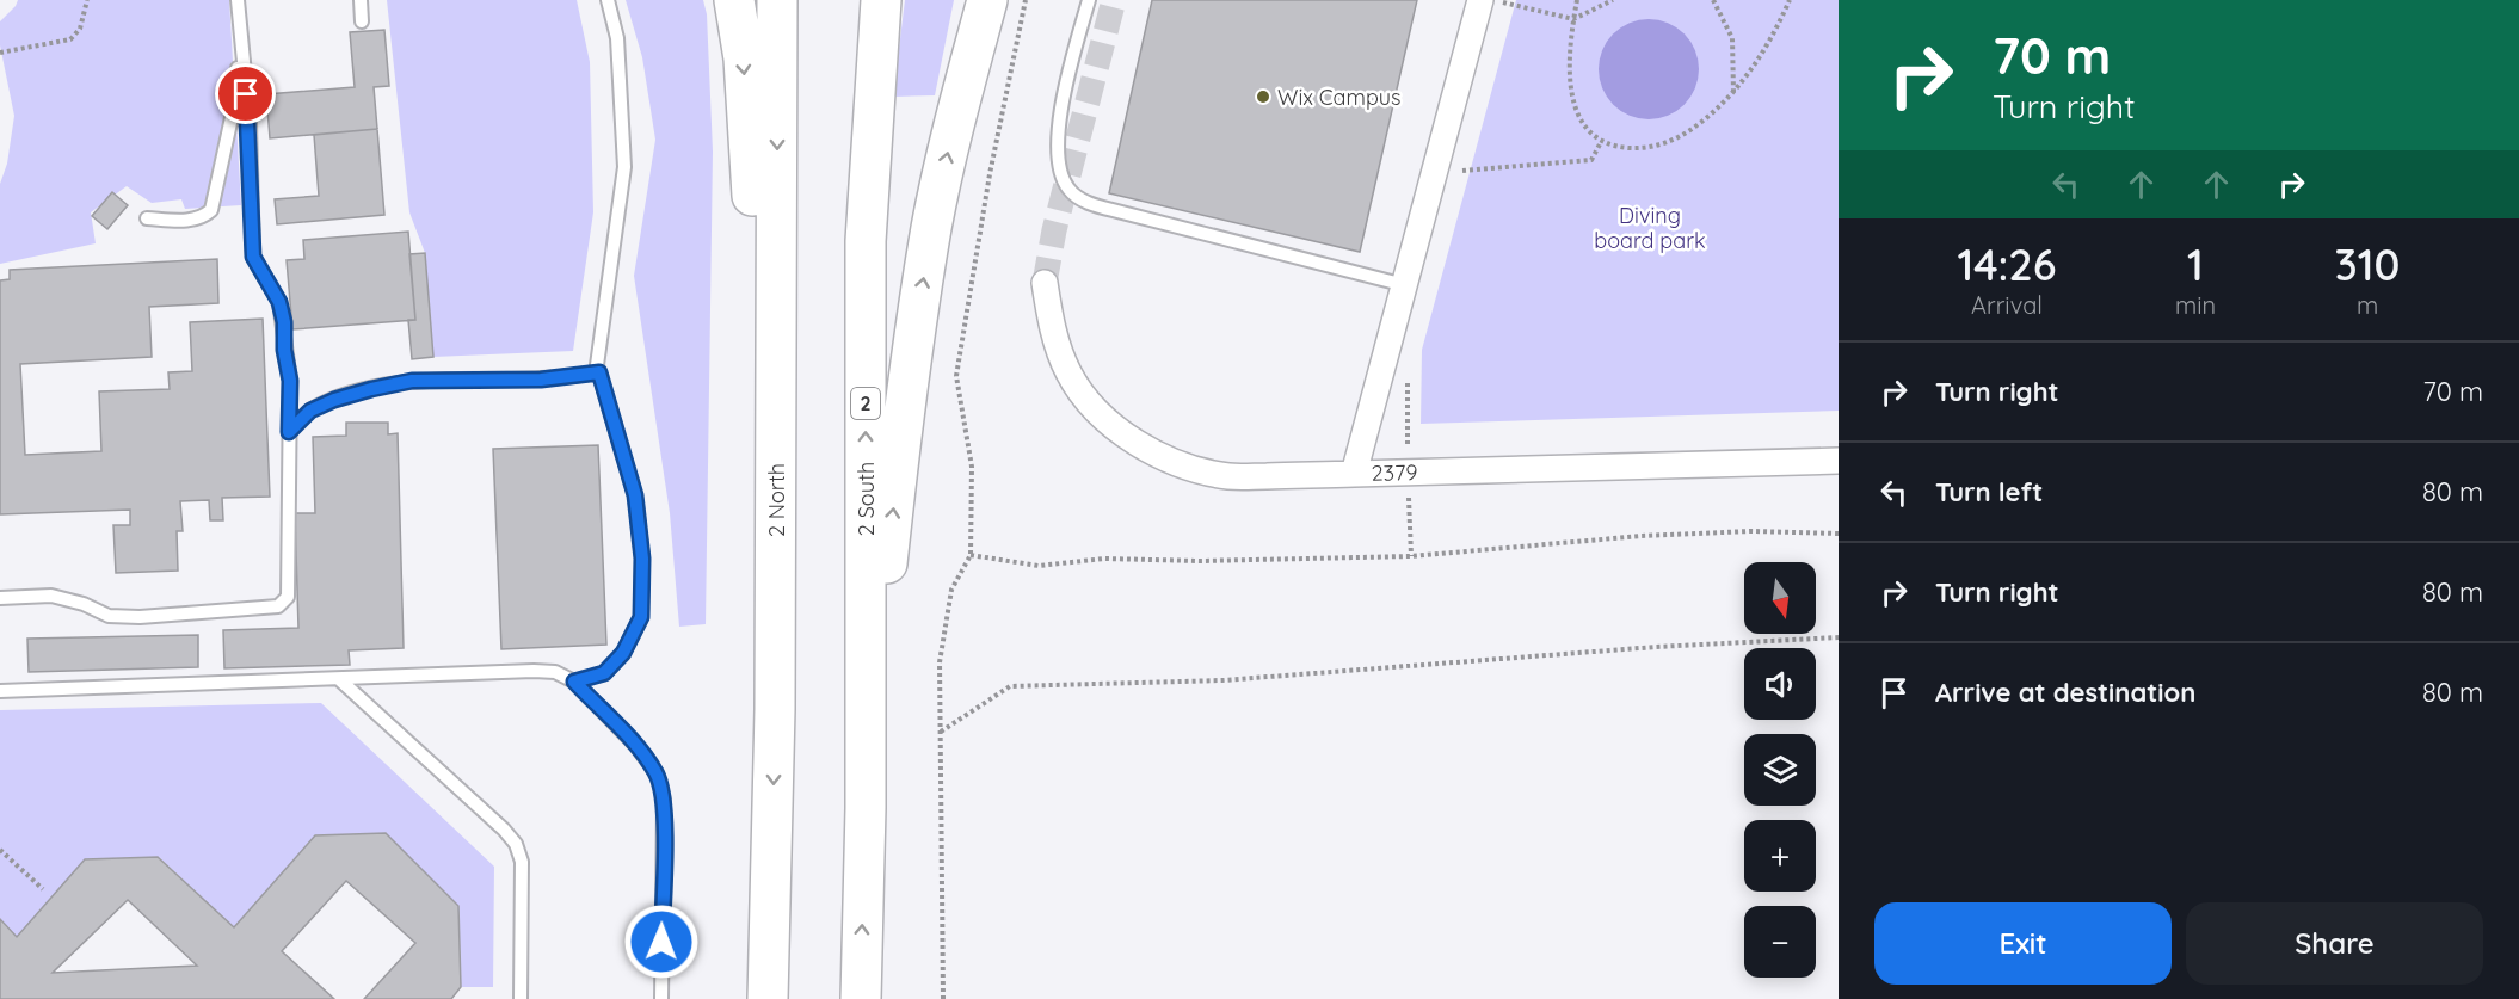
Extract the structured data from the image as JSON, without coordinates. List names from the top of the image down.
{
  "streets": {
    "highway": ["2", "2 South", "2 North"],
    "street": ["2379"]
  },
  "parks": ["Diving board park"],
  "places": ["Wix Campus"],
  "north": "bottom",
  "page": {
    "turn": ["70 m", "Turn right"],
    "eta": [
      "14:26",
      "Arrival",
      "1",
      "min",
      "310",
      "m"
    ],
    "list": [
      {
        "name": "Turn right",
        "value": "70 m"
      },
      {
        "name": "Turn left",
        "value": "80 m"
      },
      {
        "name": "Turn right",
        "value": "80 m"
      },
      {
        "name": "Arrive at destination",
        "value": "80 m"
      }
    ],
    "map_buttons": ["+", "−"],
    "buttons": ["Exit", "Share"]
  }
}
